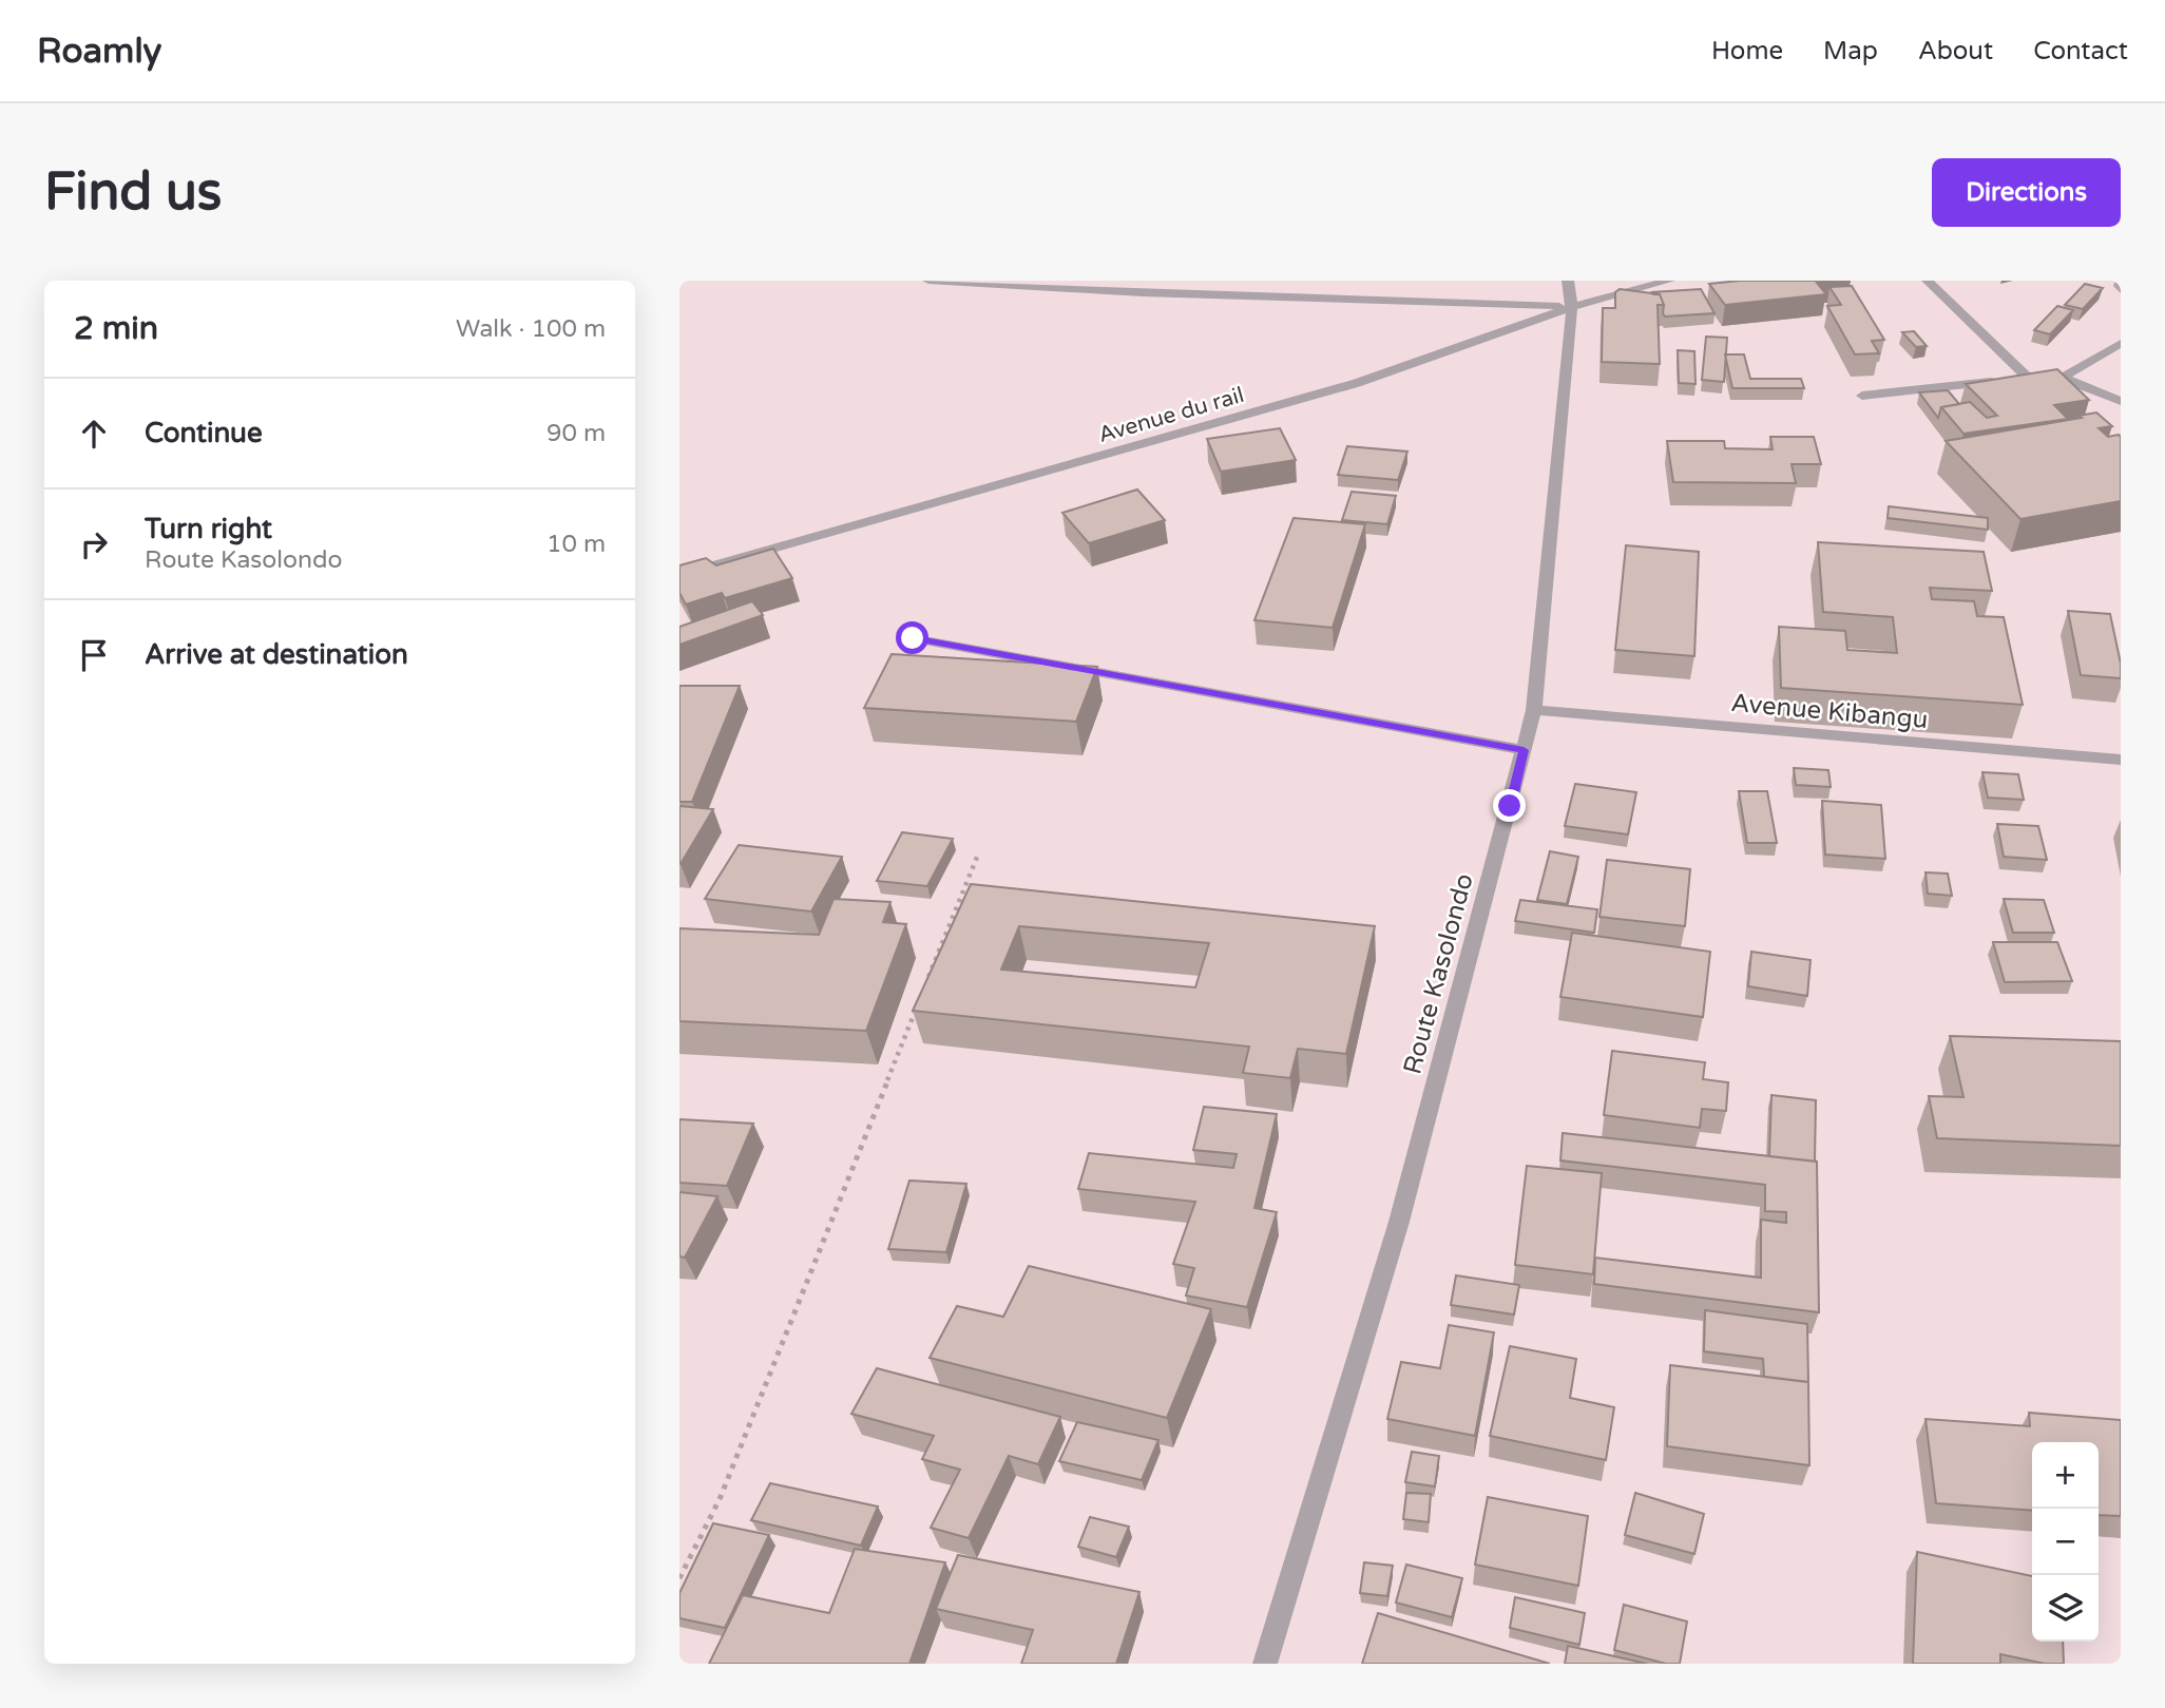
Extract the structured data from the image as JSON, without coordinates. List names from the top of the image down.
{
  "streets": {
    "street": ["Avenue du rail", "Avenue Kibangu", "Route Kasolondo"]
  },
  "crossings": [
    ["Avenue du rail", "Route Kasolondo"],
    ["Avenue Kibangu", "Route Kasolondo"]
  ],
  "page": {
    "header": "Roamly",
    "nav": [
      "Home",
      "Map",
      "About",
      "Contact"
    ],
    "buttons": "Directions",
    "title": "Find us",
    "heading": ["2 min", "Walk · 100 m"],
    "list": [
      ["Continue", "90 m"],
      ["Turn right", "Route Kasolondo", "10 m"],
      "Arrive at destination"
    ],
    "map_buttons": ["+", "−"]
  }
}
